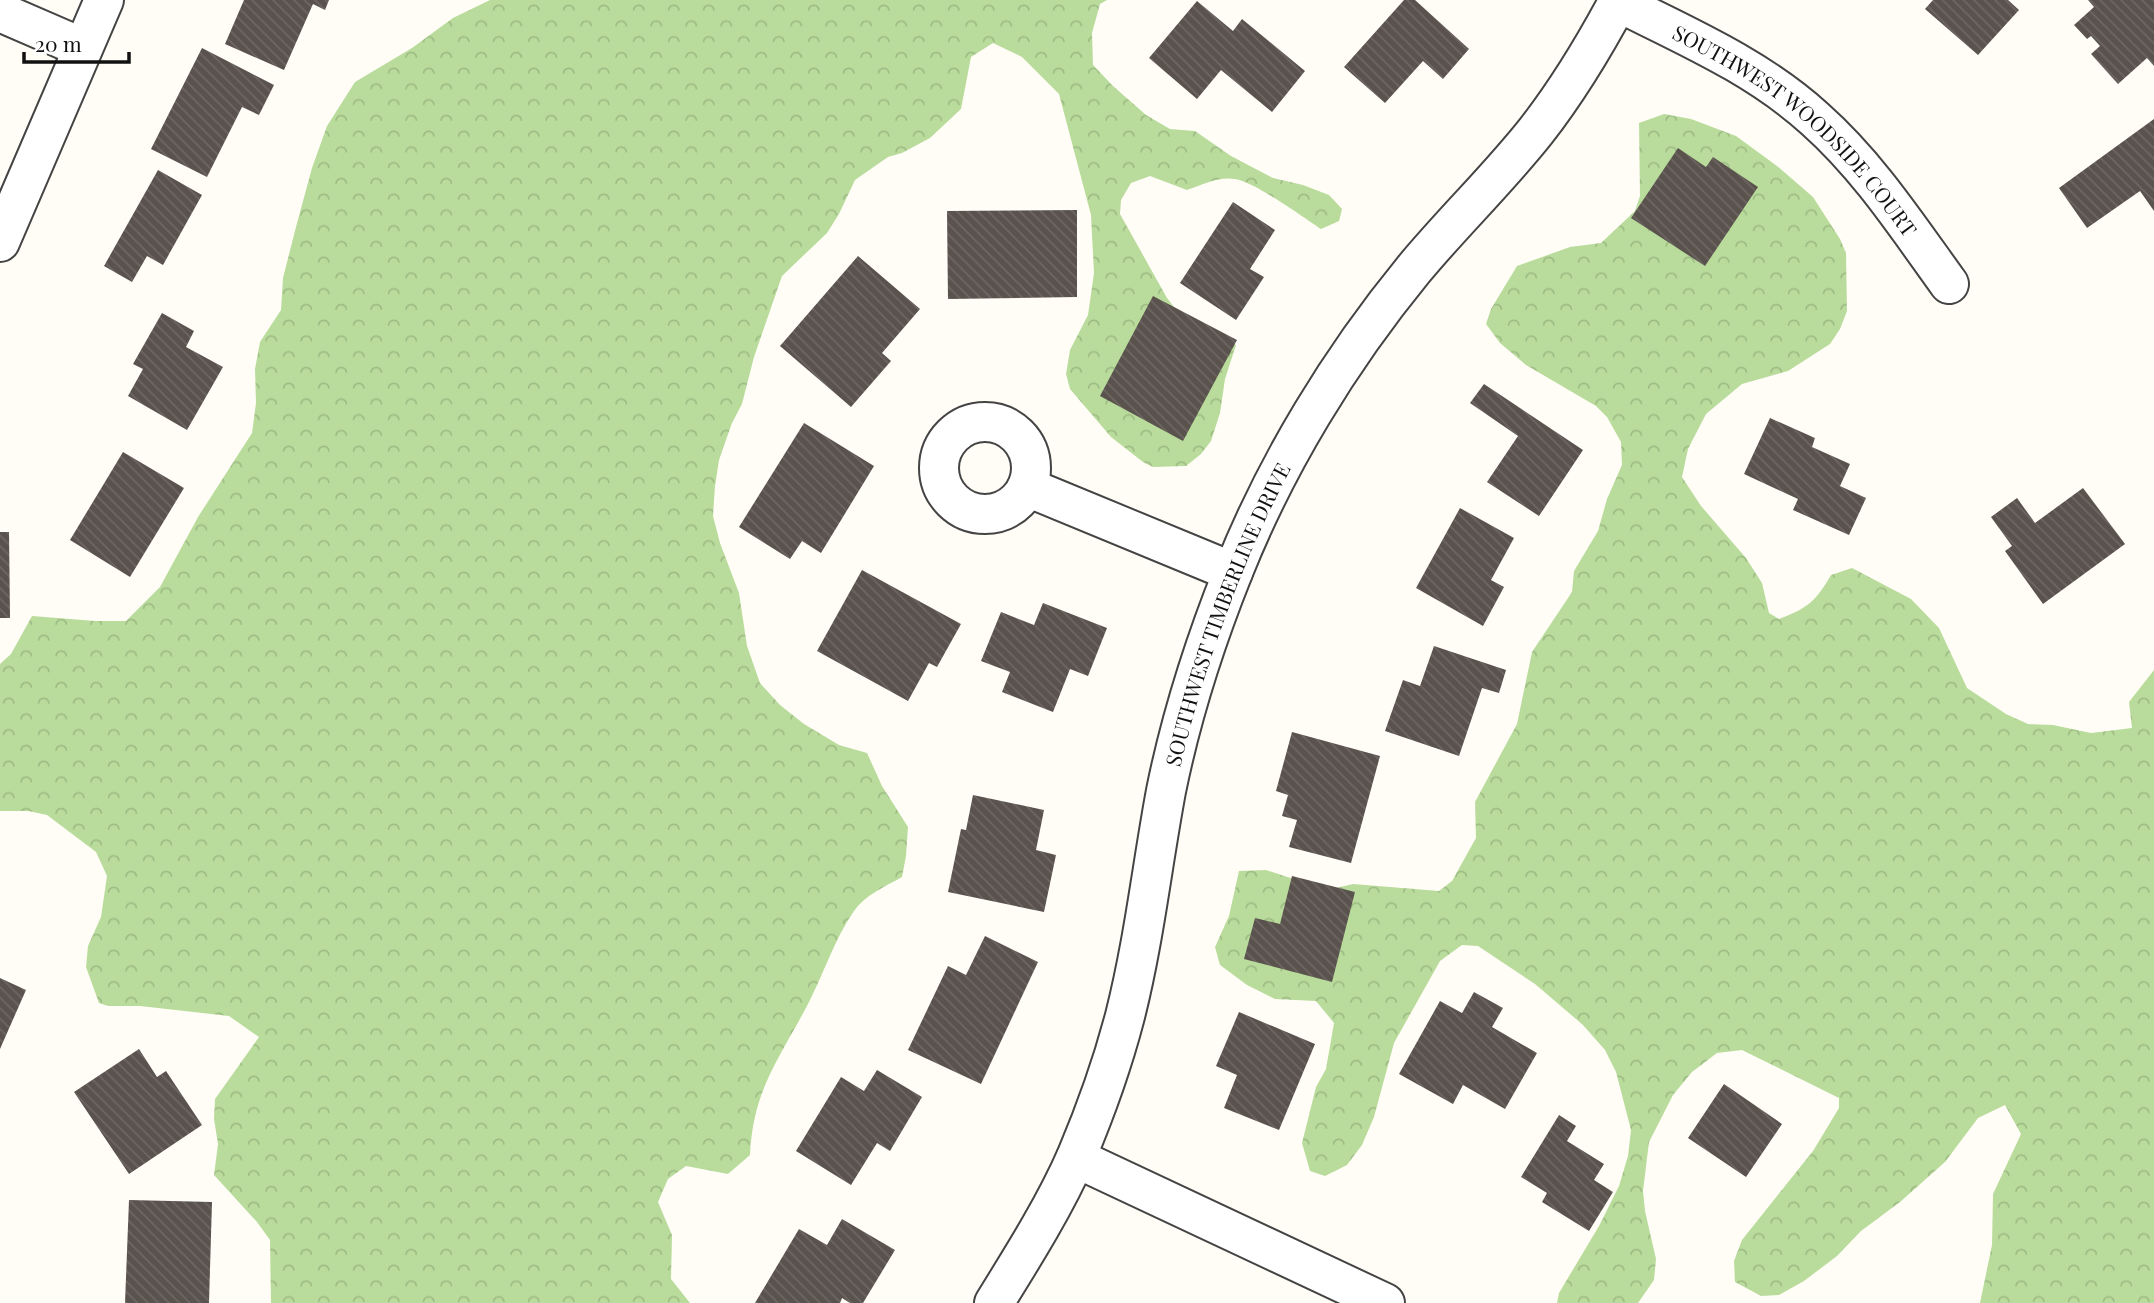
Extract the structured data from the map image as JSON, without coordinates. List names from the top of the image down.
{
  "streets": {
    "street": ["SOUTHWEST WOODSIDE COURT", "SOUTHWEST TIMBERLINE DRIVE"]
  },
  "crossings": [
    ["SOUTHWEST WOODSIDE COURT", "SOUTHWEST TIMBERLINE DRIVE"]
  ],
  "scale_bar": "20 m"
}
